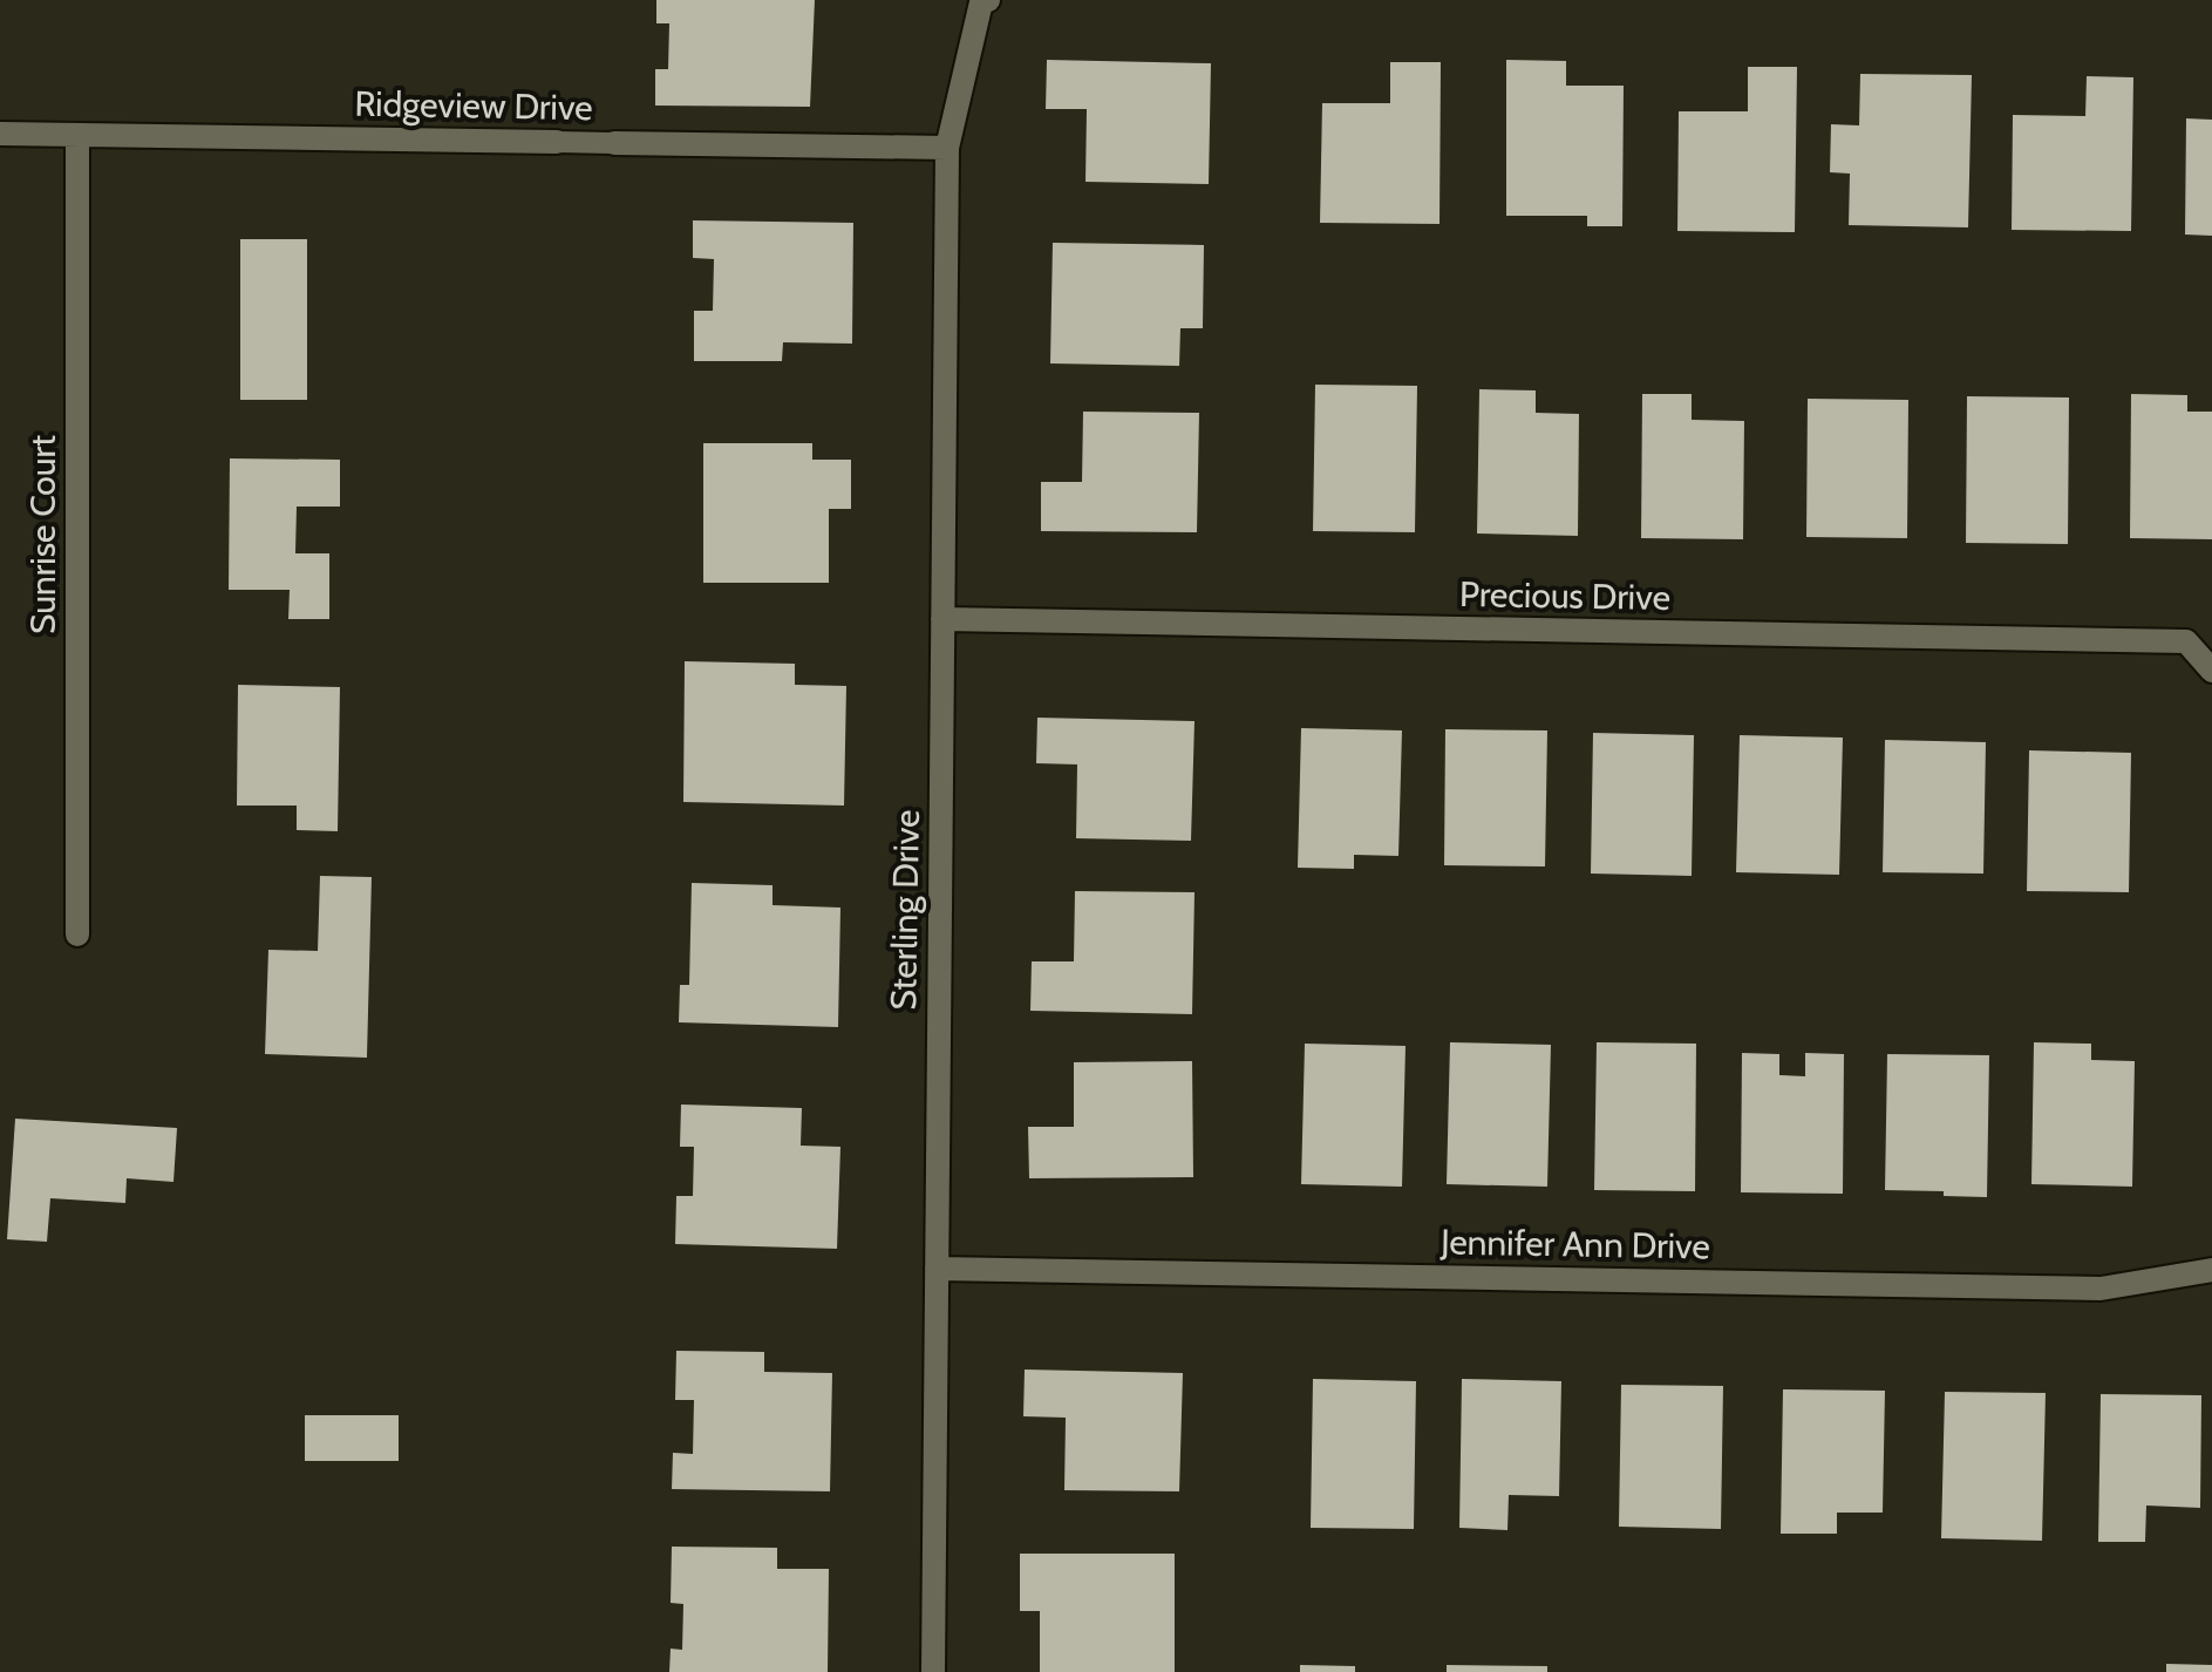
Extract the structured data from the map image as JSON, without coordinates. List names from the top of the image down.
{
  "streets": {
    "street": [
      "Ridgeview Drive",
      "Sunrise Court",
      "Precious Drive",
      "Sterling Drive",
      "Jennifer Ann Drive"
    ]
  },
  "crossings": [
    ["Ridgeview Drive", "Sunrise Court"],
    ["Ridgeview Drive", "Sterling Drive"],
    ["Precious Drive", "Sterling Drive"],
    ["Sterling Drive", "Jennifer Ann Drive"]
  ]
}
